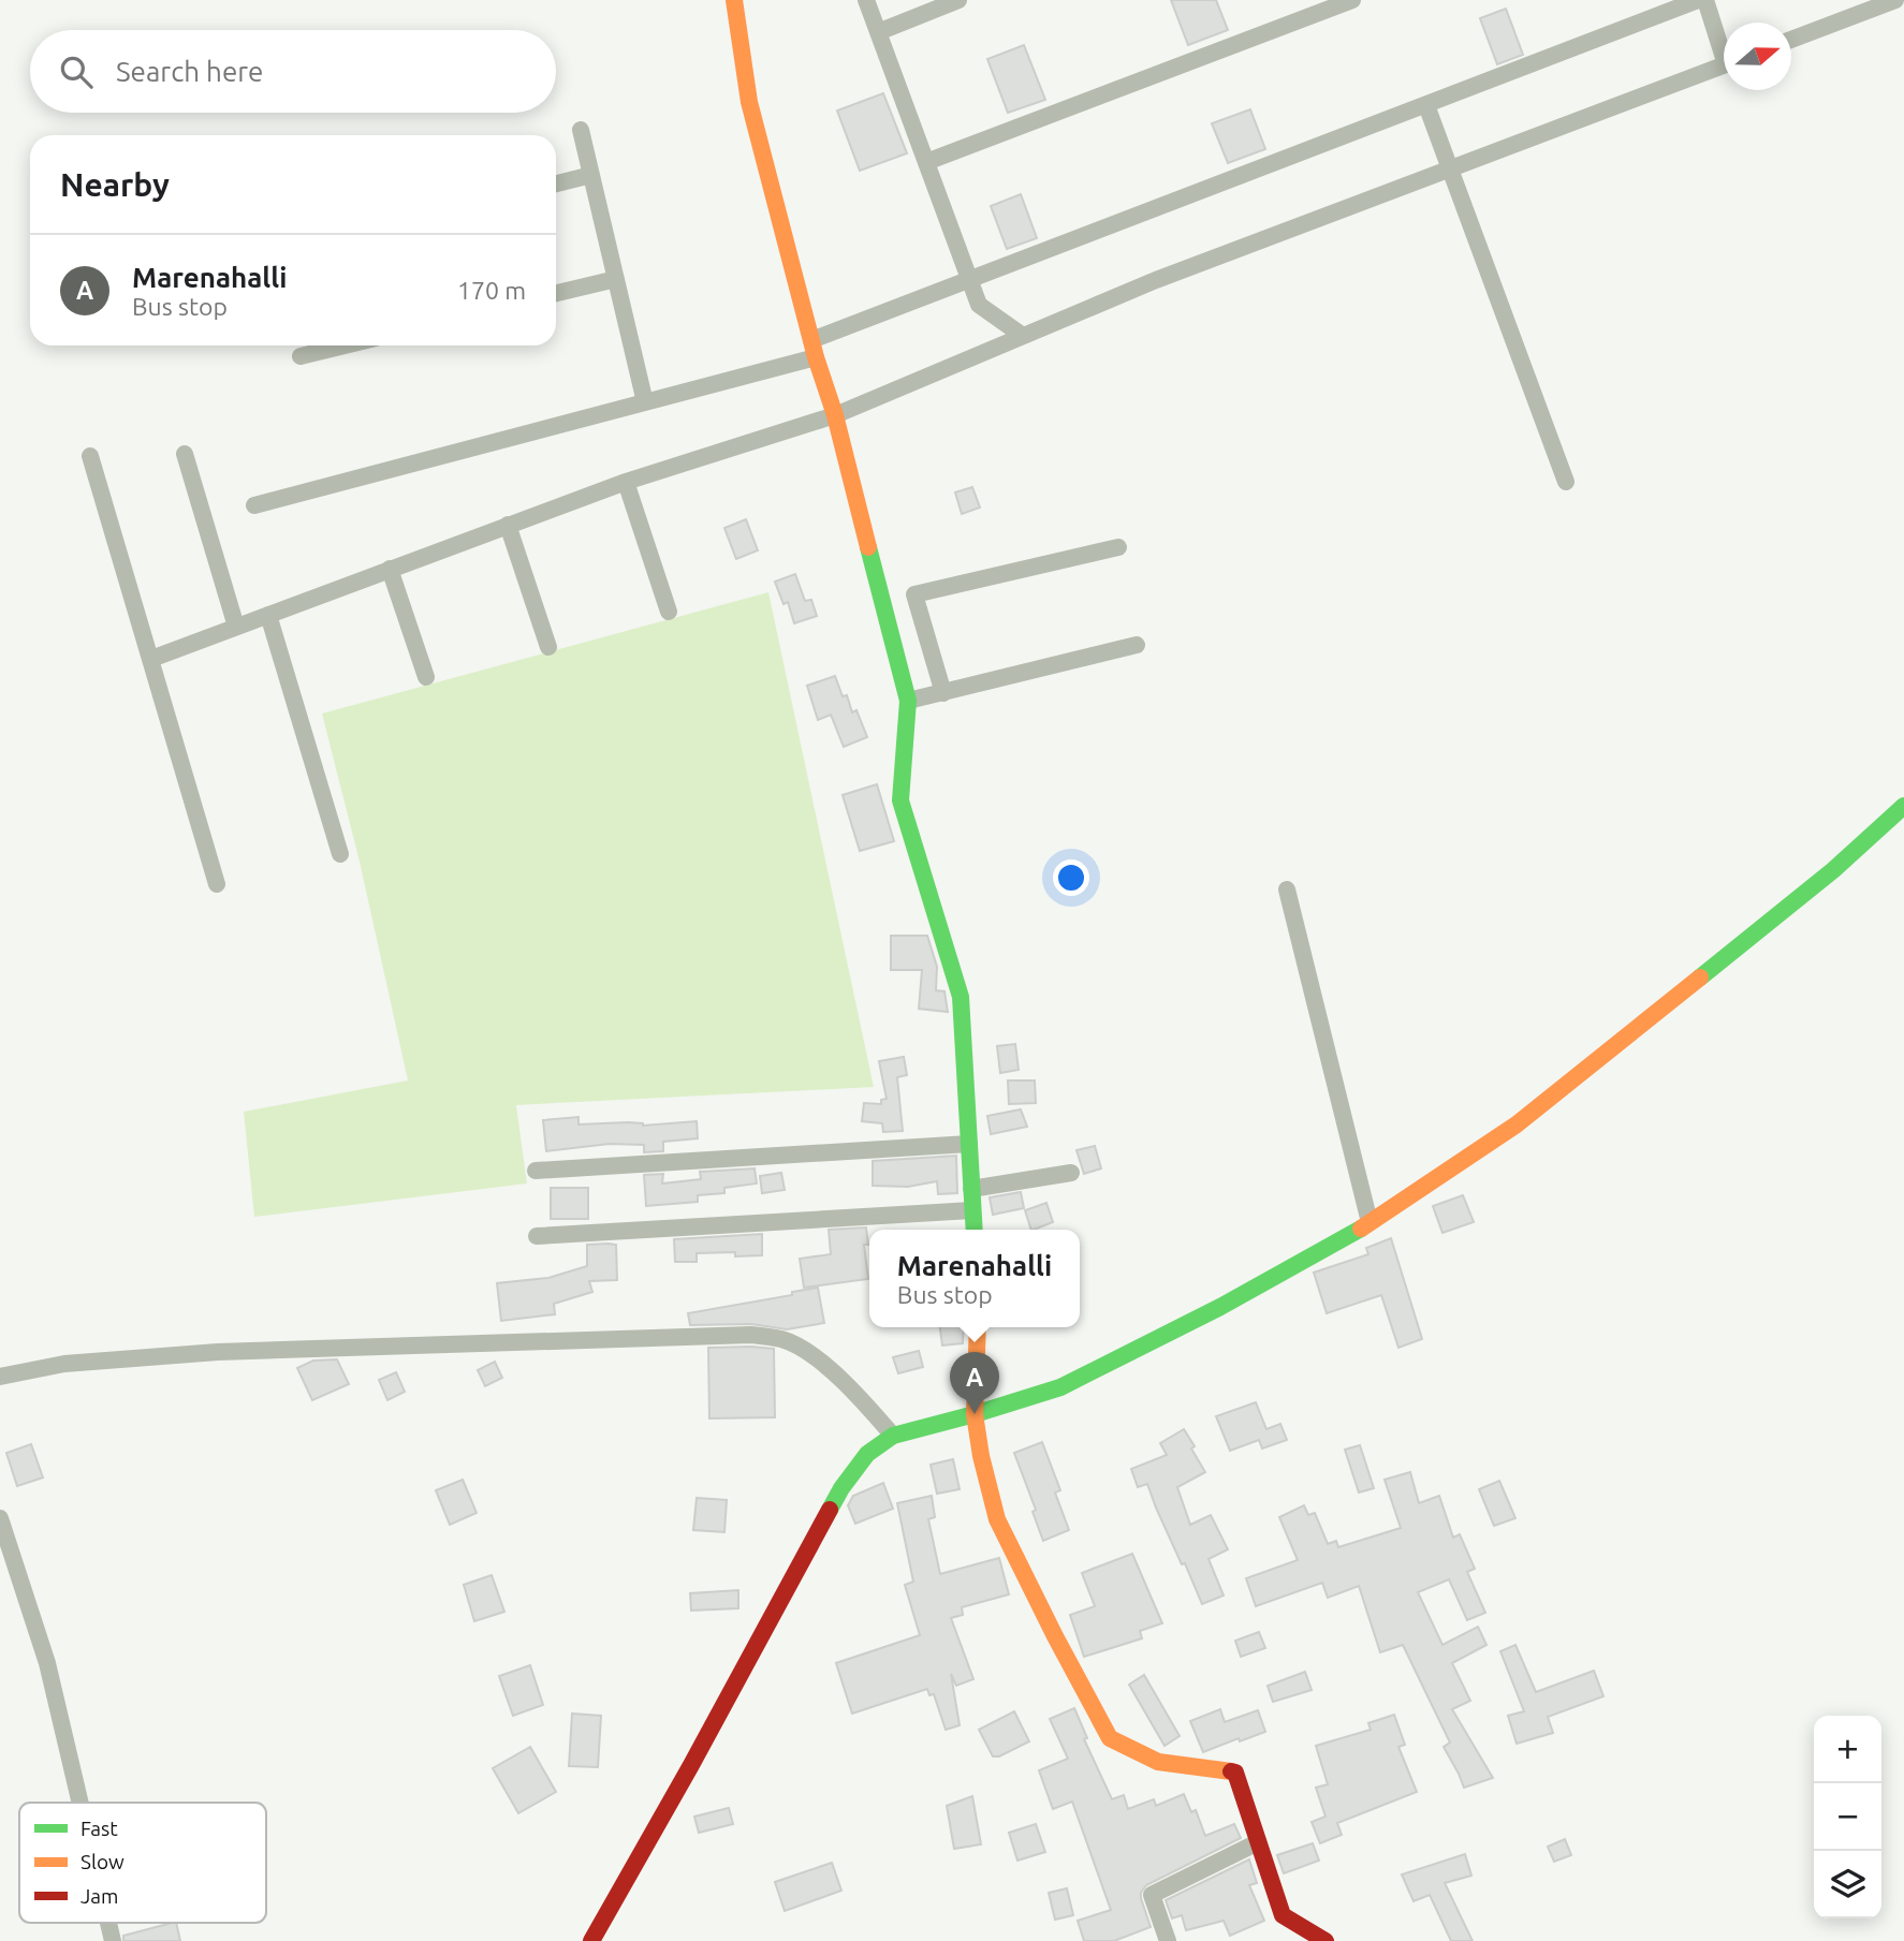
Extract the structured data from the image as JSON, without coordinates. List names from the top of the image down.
{
  "legend": ["Fast", "Slow", "Jam"],
  "north": "right",
  "page": {
    "search": "Search here",
    "heading": "Nearby",
    "list": [
      {
        "mark": "A",
        "name": "Marenahalli",
        "note": "Bus stop",
        "value": "170 m"
      }
    ],
    "popup": ["Marenahalli", "Bus stop"],
    "pins": "A",
    "map_buttons": ["+", "−"]
  }
}
